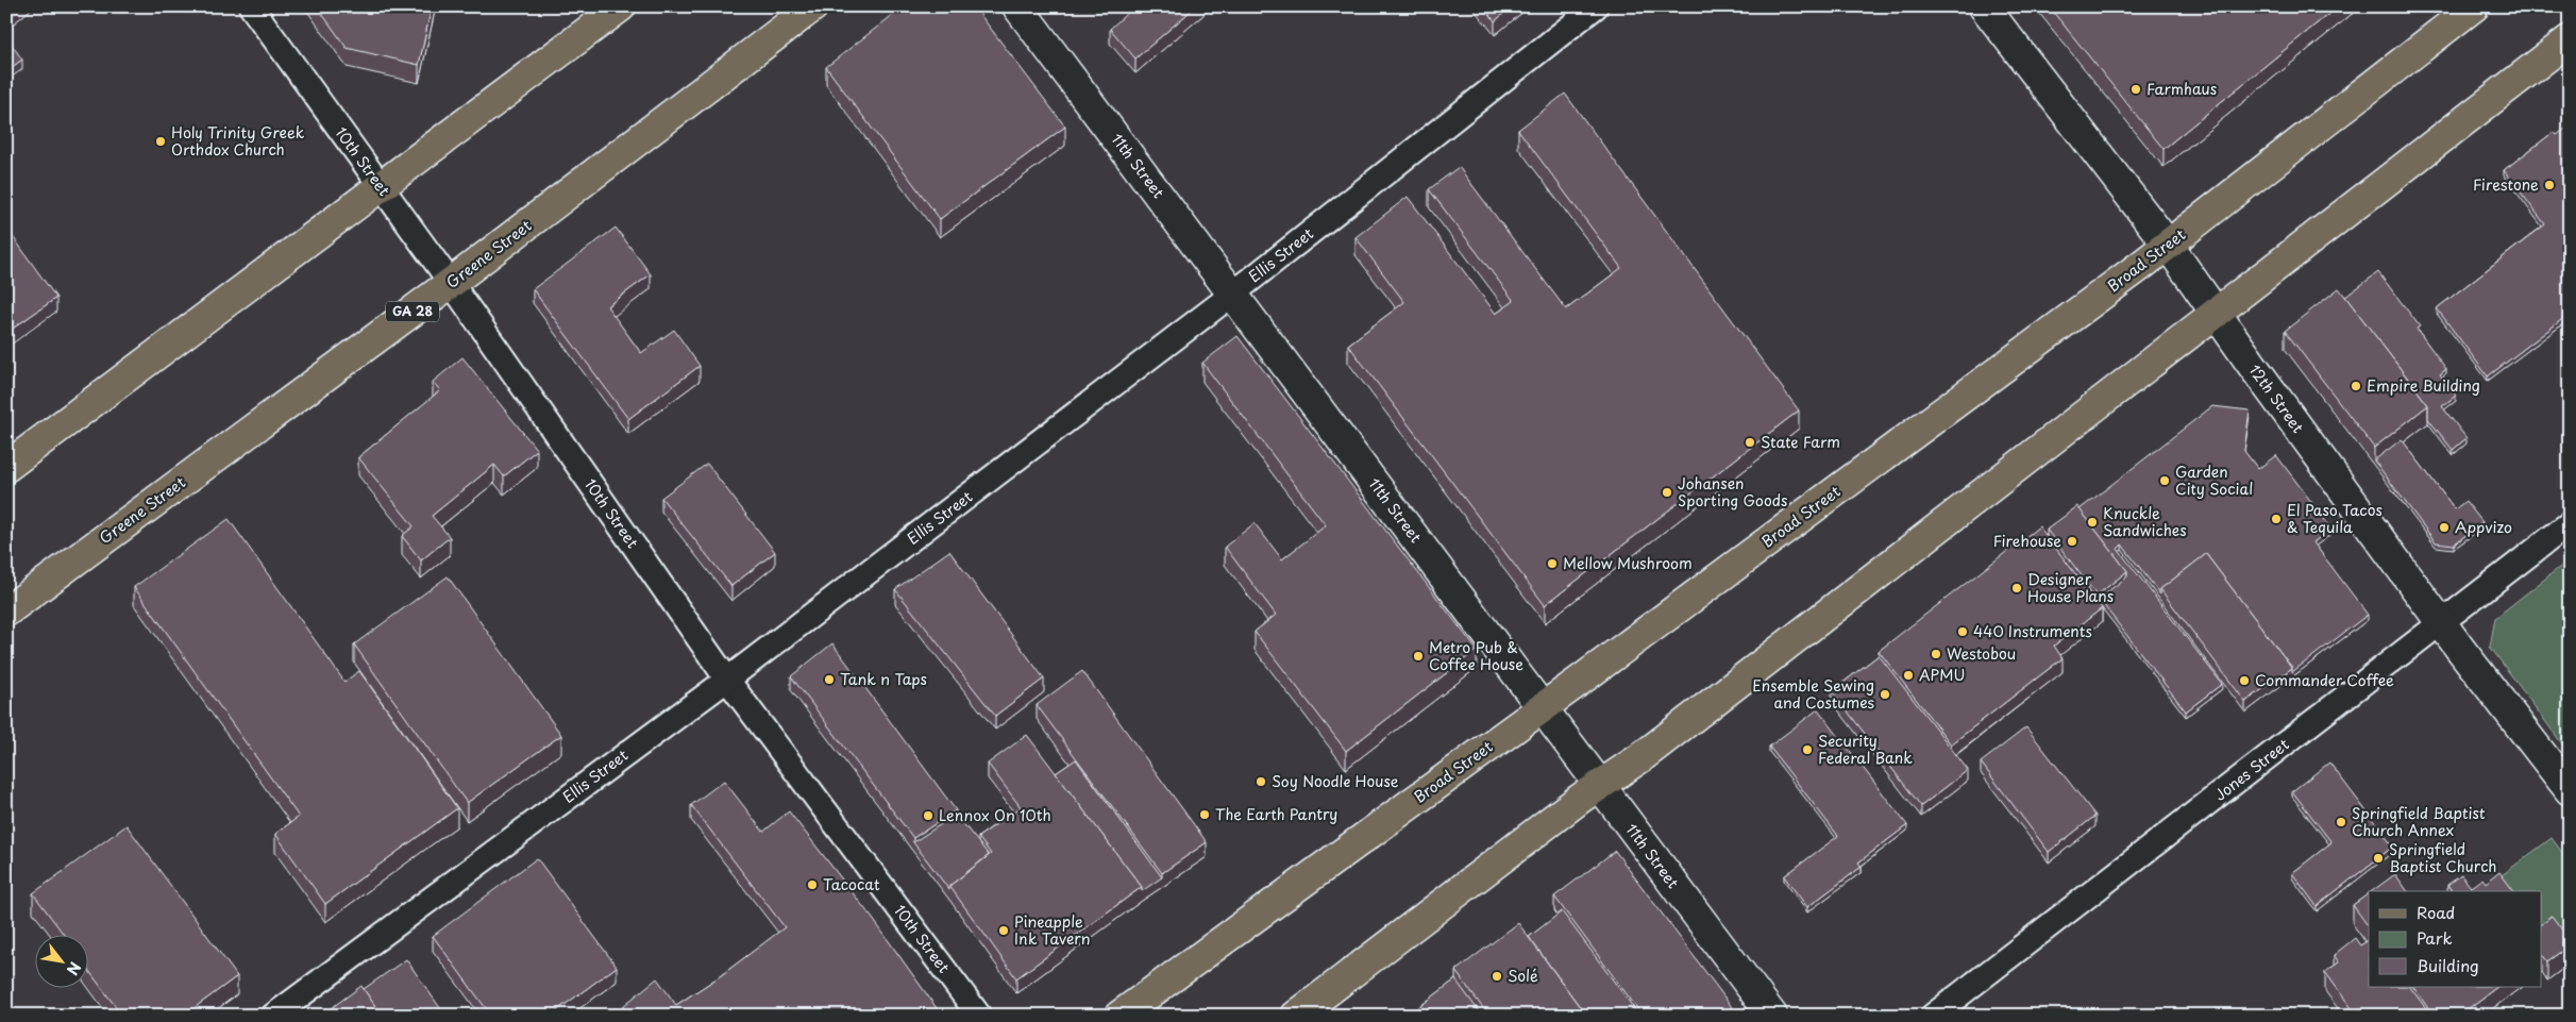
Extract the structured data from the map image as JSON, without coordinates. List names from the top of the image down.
{
  "streets": {
    "main road": [
      "11th Street",
      "Greene Street",
      "Broad Street",
      "GA 28",
      "12th Street"
    ],
    "street": ["10th Street", "Ellis Street", "Jones Street"]
  },
  "crossings": [
    ["10th Street", "Greene Street"],
    ["10th Street", "Ellis Street"],
    ["11th Street", "Ellis Street"],
    ["11th Street", "Broad Street"],
    ["Broad Street", "12th Street"],
    ["12th Street", "Jones Street"]
  ],
  "places": [
    "Farmhaus",
    "Holy Trinity Greek Orthdox Church",
    "Firestone",
    "Empire Building",
    "State Farm",
    "Garden City Social",
    "Johansen Sporting Goods",
    "El Paso Tacos & Tequila",
    "Knuckle Sandwiches",
    "Appvizo",
    "Firehouse",
    "Mellow Mushroom",
    "Designer House Plans",
    "440 Instruments",
    "Westobou",
    "Metro Pub & Coffee House",
    "APMU",
    "Tank n Taps",
    "Commander Coffee",
    "Ensemble Sewing and Costumes",
    "Security Federal Bank",
    "Soy Noodle House",
    "The Earth Pantry",
    "Lennox On 10th",
    "Springfield Baptist Church Annex",
    "Springfield Baptist Church",
    "Tacocat",
    "Pineapple Ink Tavern",
    "Solé"
  ],
  "legend": ["Road", "Park", "Building"],
  "north": "bottom right"
}
